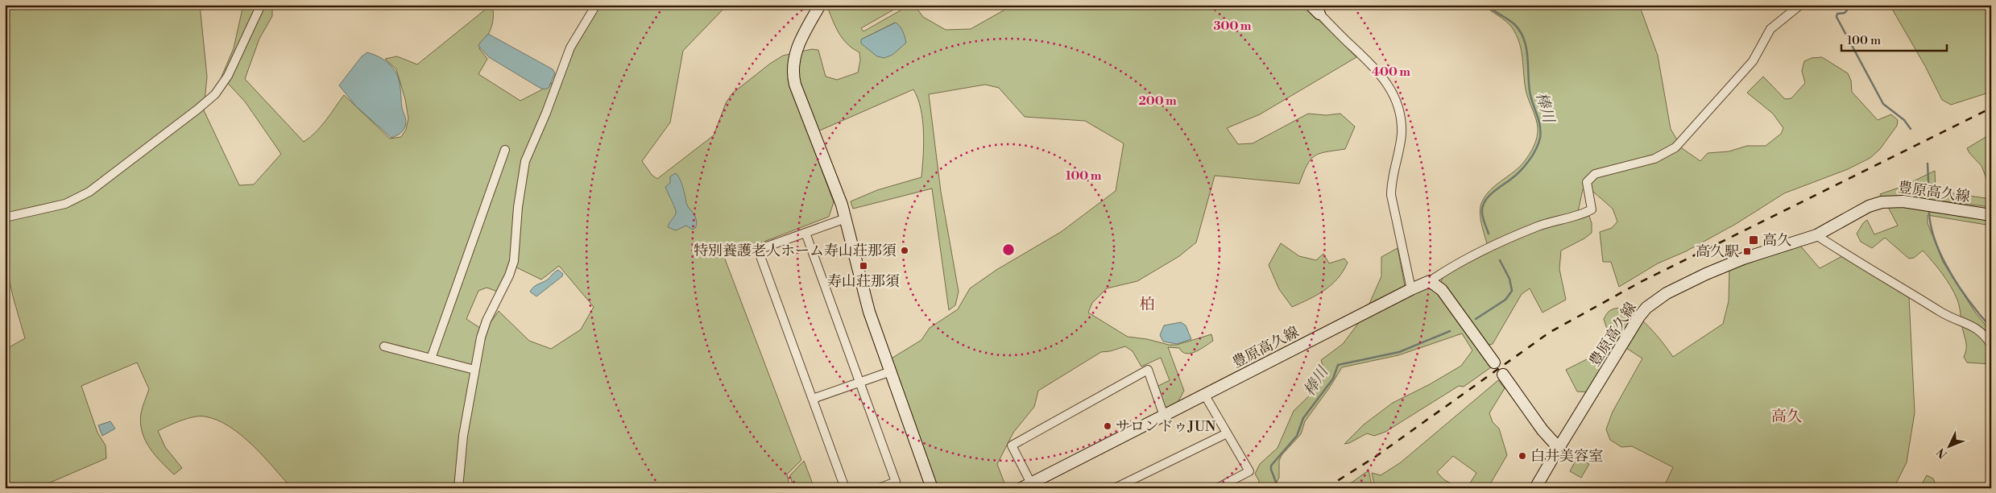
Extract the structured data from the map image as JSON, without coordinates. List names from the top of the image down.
{
  "streets": {
    "main road": ["豊原高久線"]
  },
  "districts": ["柏", "高久"],
  "water": ["棒川"],
  "places": {
    "transit": ["高久", "高久駅", "寿山荘那須"],
    "other": ["特別養護老人ホーム寿山荘那須", "サロンドゥJUN", "白井美容室"]
  },
  "scale_bar": "100 m",
  "north": "bottom left",
  "rings": [
    "300 m",
    "400 m",
    "200 m",
    "100 m"
  ]
}
